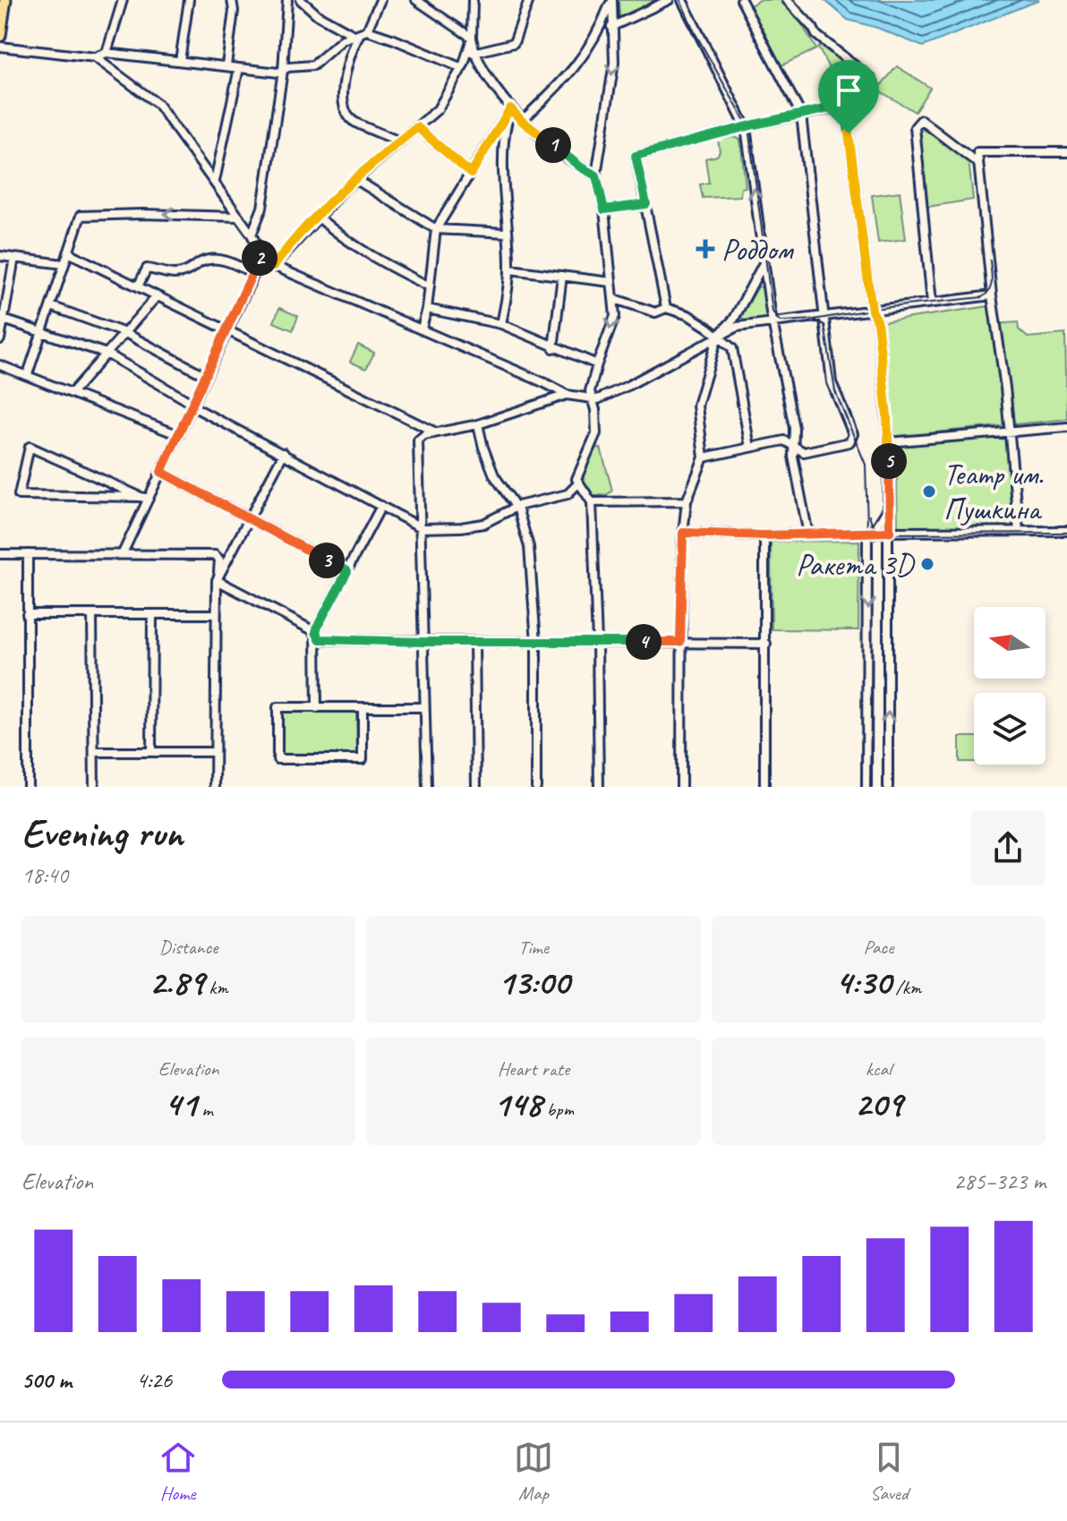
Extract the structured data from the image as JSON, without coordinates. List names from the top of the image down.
{
  "places": {
    "health": ["Роддом"],
    "other": ["Театр им. Пушкина", "Ракета 3D"]
  },
  "north": "left",
  "page": {
    "pins": [
      "1",
      "2",
      "5",
      "3",
      "4"
    ],
    "heading": ["Evening run", "18:40"],
    "stats": [
      ["Distance", "2.89 km"],
      ["Time", "13:00"],
      ["Pace", "4:30 /km"],
      ["Elevation", "41 m"],
      ["Heart rate", "148 bpm"],
      ["kcal", "209"]
    ],
    "chart": ["Elevation", "285–323 m"],
    "list": [
      {
        "name": "500 m",
        "note": "4:26"
      }
    ],
    "tabs": ["Home", "Map", "Saved"]
  }
}
